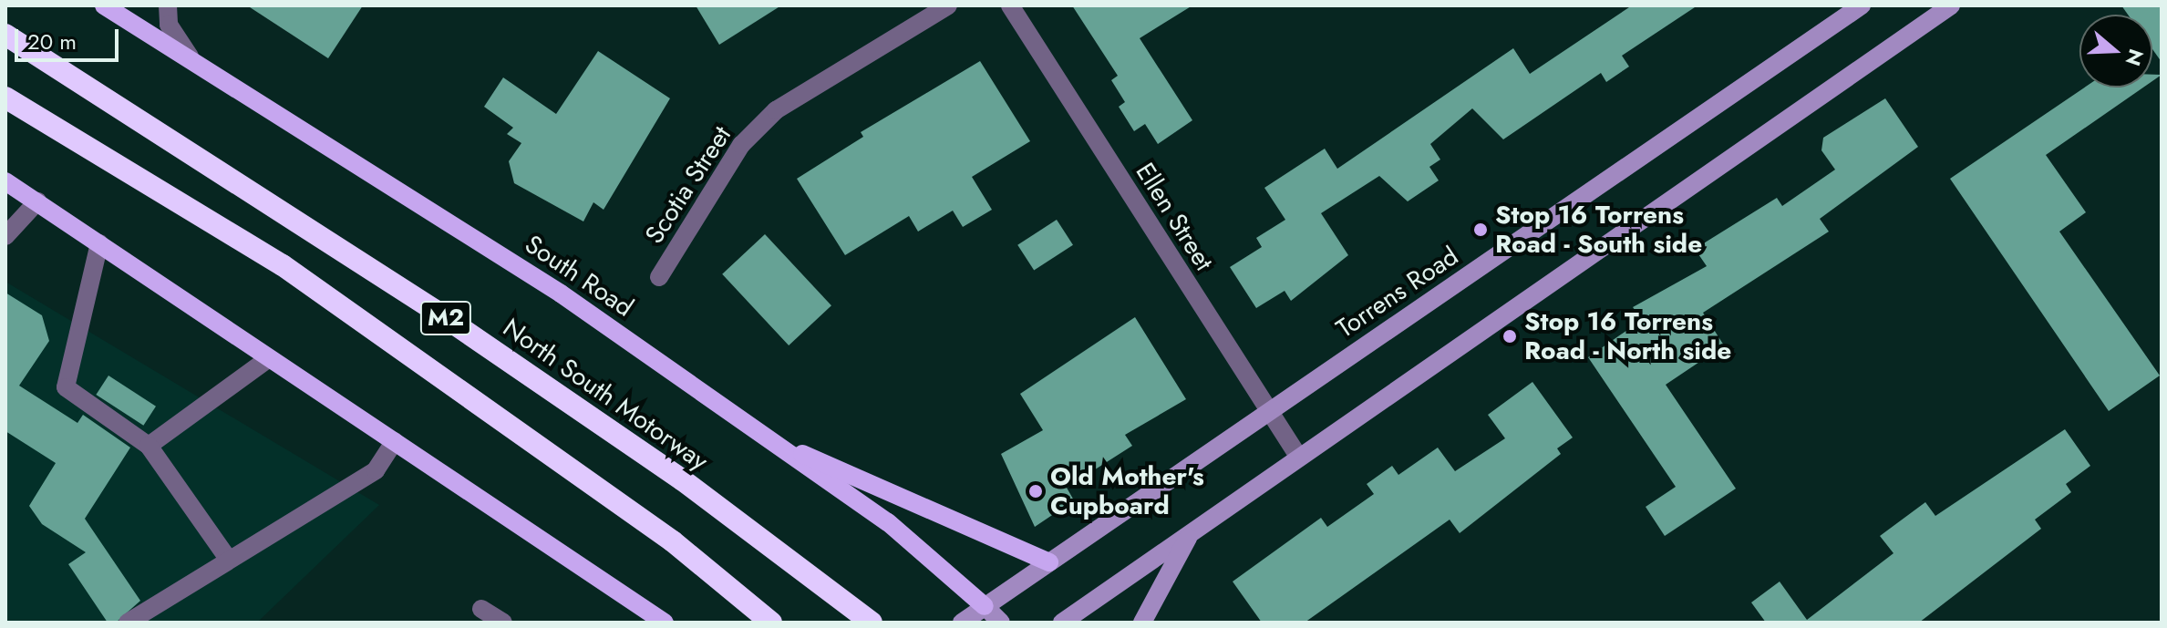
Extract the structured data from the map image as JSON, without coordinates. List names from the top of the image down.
{
  "streets": {
    "highway": ["M2", "North South Motorway"],
    "main road": ["South Road", "Torrens Road"],
    "street": ["Scotia Street", "Ellen Street"]
  },
  "crossings": [
    ["Ellen Street", "Torrens Road"],
    ["South Road", "Torrens Road"]
  ],
  "places": ["Stop 16 Torrens Road - South side", "Stop 16 Torrens Road - North side", "Old Mother's Cupboard"],
  "scale_bar": "20 m",
  "north": "right"
}
